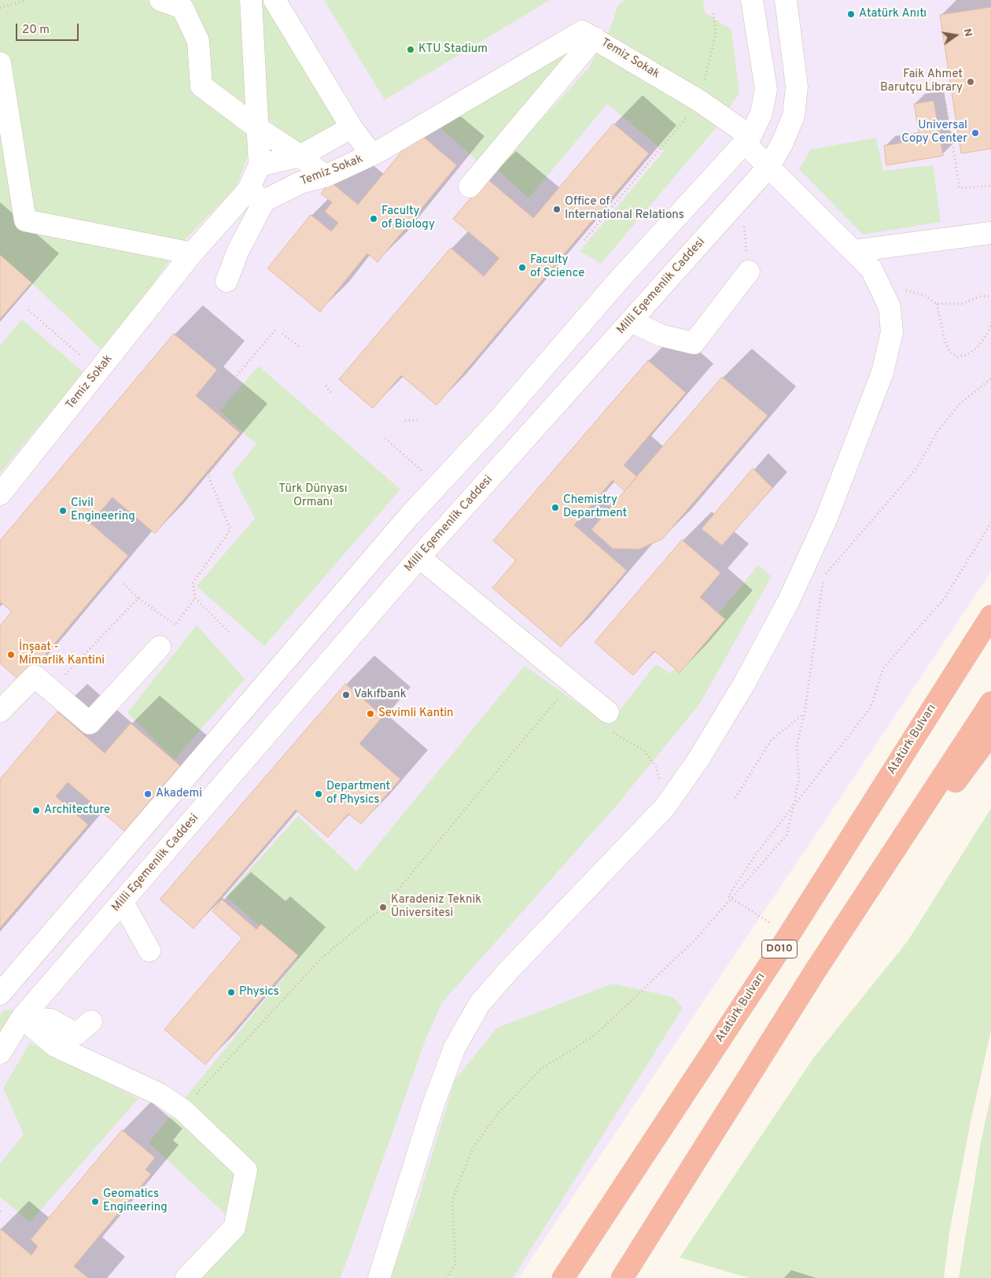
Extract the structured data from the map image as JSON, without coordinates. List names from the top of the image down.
{
  "streets": {
    "highway": ["Atatürk Bulvarı", "D010"],
    "street": ["Temiz Sokak", "Milli Egemenlik Caddesi"]
  },
  "crossings": [
    ["Temiz Sokak", "Milli Egemenlik Caddesi"]
  ],
  "parks": ["Türk Dünyası Ormanı"],
  "places": [
    "Atatürk Anıtı",
    "KTU Stadium",
    "Faik Ahmet Barutçu Library",
    "Universal Copy Center",
    "Office of International Relations",
    "Faculty of Biology",
    "Faculty of Science",
    "Chemistry Department",
    "Civil Engineering",
    "İnşaat - Mimarlik Kantini",
    "Vakıfbank",
    "Sevimli Kantin",
    "Akademi",
    "Department of Physics",
    "Architecture",
    "Karadeniz Teknik Üniversitesi",
    "Physics",
    "Geomatics Engineering"
  ],
  "scale_bar": "20 m",
  "north": "right"
}
